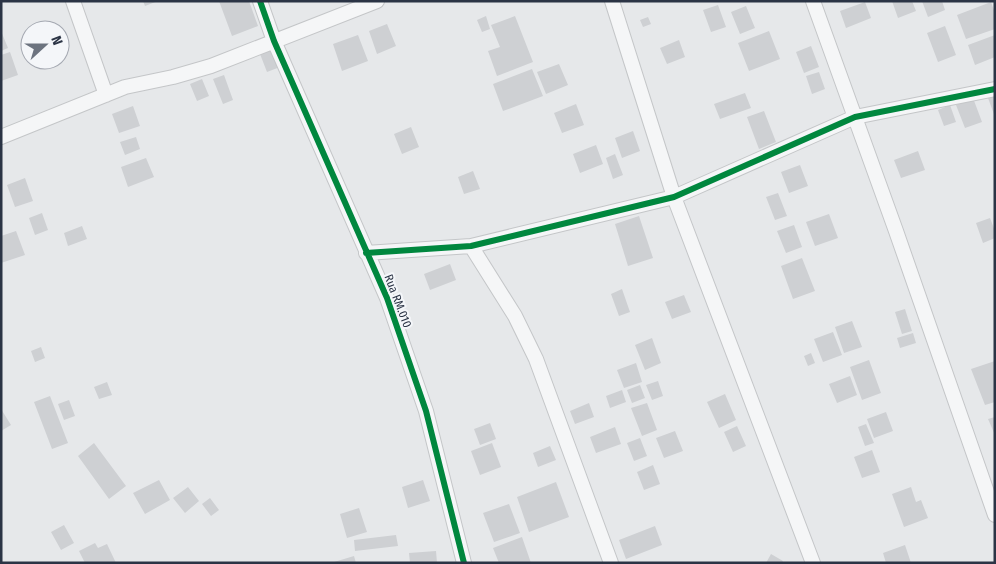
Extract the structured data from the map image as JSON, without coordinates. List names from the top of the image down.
{
  "streets": {
    "street": ["Rua RM.010"]
  },
  "north": "right"
}
